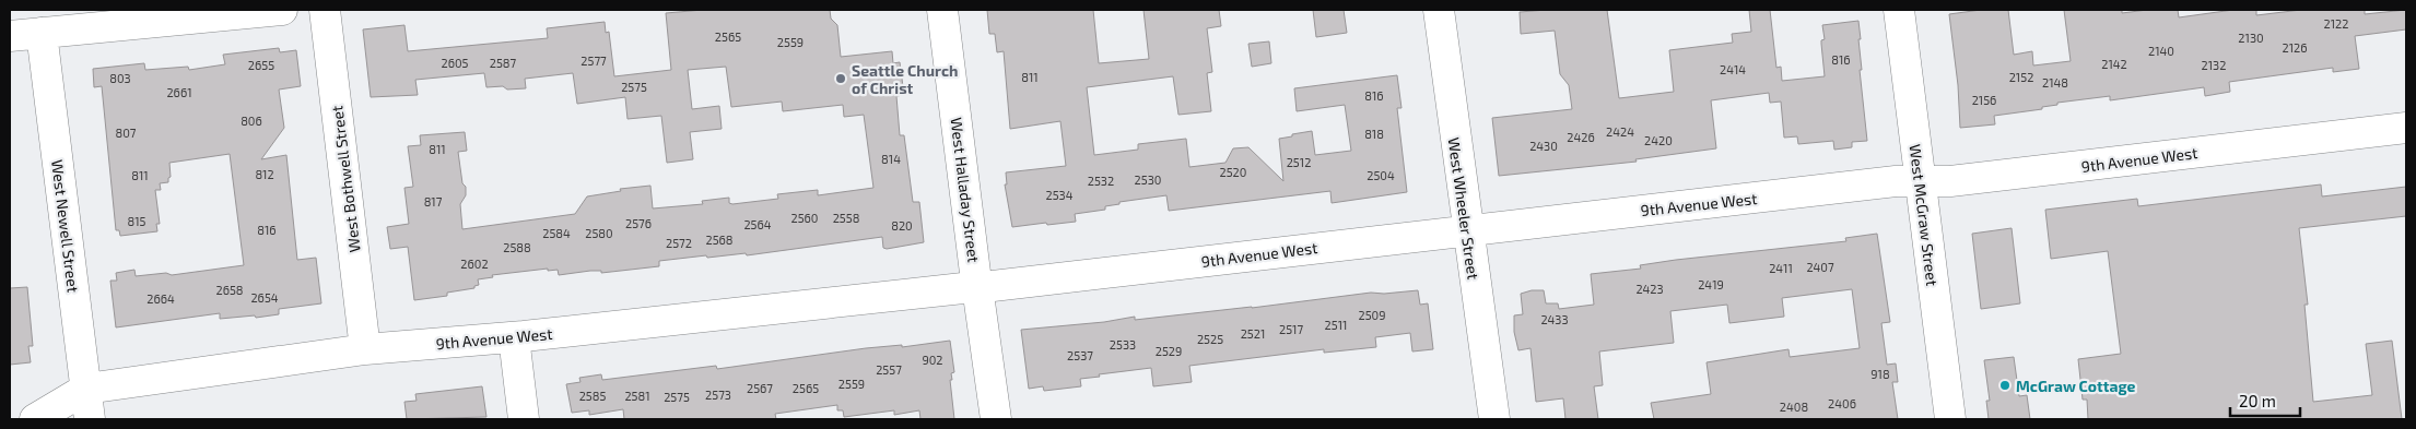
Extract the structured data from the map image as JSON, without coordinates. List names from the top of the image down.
{
  "streets": {
    "street": [
      "9th Avenue West",
      "West Bothwell Street",
      "West Halladay Street",
      "West Wheeler Street",
      "West McGraw Street",
      "West Newell Street"
    ]
  },
  "crossings": [
    ["9th Avenue West", "West Bothwell Street"],
    ["9th Avenue West", "West Halladay Street"],
    ["9th Avenue West", "West Wheeler Street"],
    ["9th Avenue West", "West McGraw Street"],
    ["9th Avenue West", "West Newell Street"]
  ],
  "places": ["Seattle Church of Christ", "McGraw Cottage"],
  "house_numbers": [
    "2122",
    "2565",
    "2130",
    "2559",
    "2126",
    "2140",
    "816",
    "2577",
    "2605",
    "2587",
    "2142",
    "2655",
    "2132",
    "2414",
    "811",
    "2152",
    "803",
    "2148",
    "2575",
    "2661",
    "816",
    "2156",
    "806",
    "2424",
    "807",
    "818",
    "2426",
    "2420",
    "2430",
    "811",
    "814",
    "2512",
    "2520",
    "812",
    "811",
    "2504",
    "2530",
    "2532",
    "2534",
    "817",
    "2560",
    "2558",
    "815",
    "2576",
    "2564",
    "820",
    "816",
    "2584",
    "2580",
    "2568",
    "2572",
    "2588",
    "2602",
    "2407",
    "2411",
    "2419",
    "2423",
    "2658",
    "2654",
    "2664",
    "2509",
    "2433",
    "2511",
    "2517",
    "2521",
    "2525",
    "2533",
    "2529",
    "2537",
    "902",
    "2557",
    "918",
    "2559",
    "2567",
    "2565",
    "2573",
    "2585",
    "2581",
    "2575",
    "2406",
    "2408"
  ],
  "scale_bar": "20 m"
}
